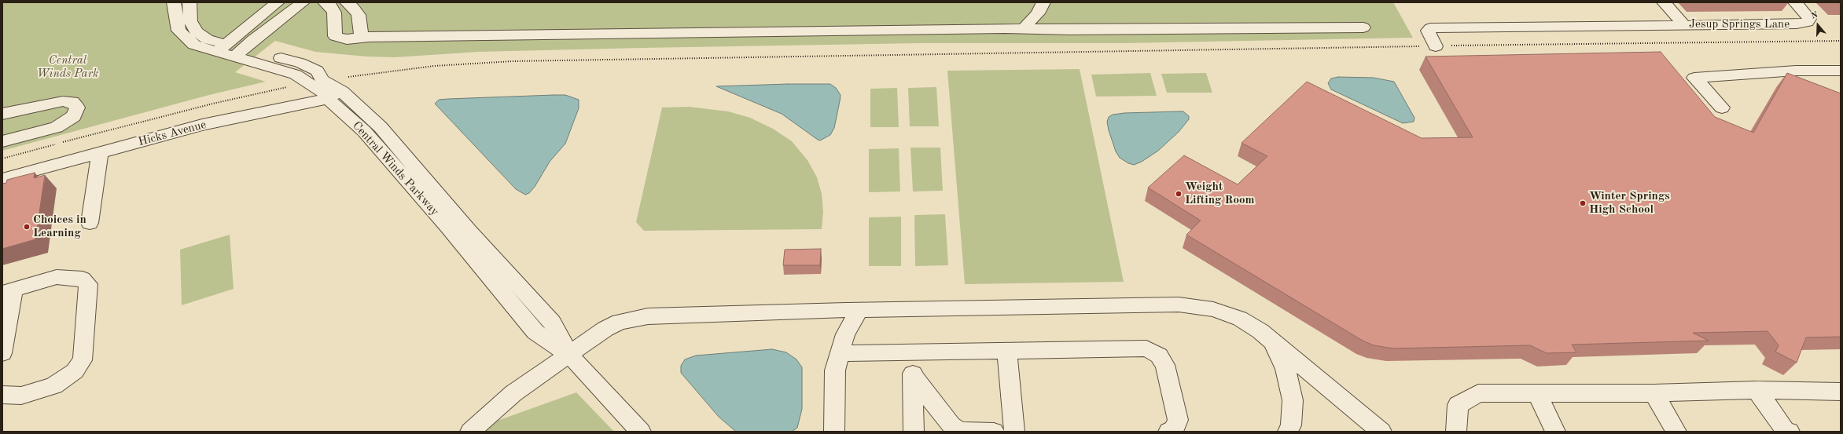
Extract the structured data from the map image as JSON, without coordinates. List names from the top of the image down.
{
  "streets": {
    "street": ["Jesup Springs Lane", "Hicks Avenue", "Central Winds Parkway"]
  },
  "crossings": [
    ["Hicks Avenue", "Central Winds Parkway"]
  ],
  "parks": ["Central Winds Park"],
  "places": ["Weight Lifting Room", "Winter Springs High School", "Choices in Learning"],
  "north": "top"
}
